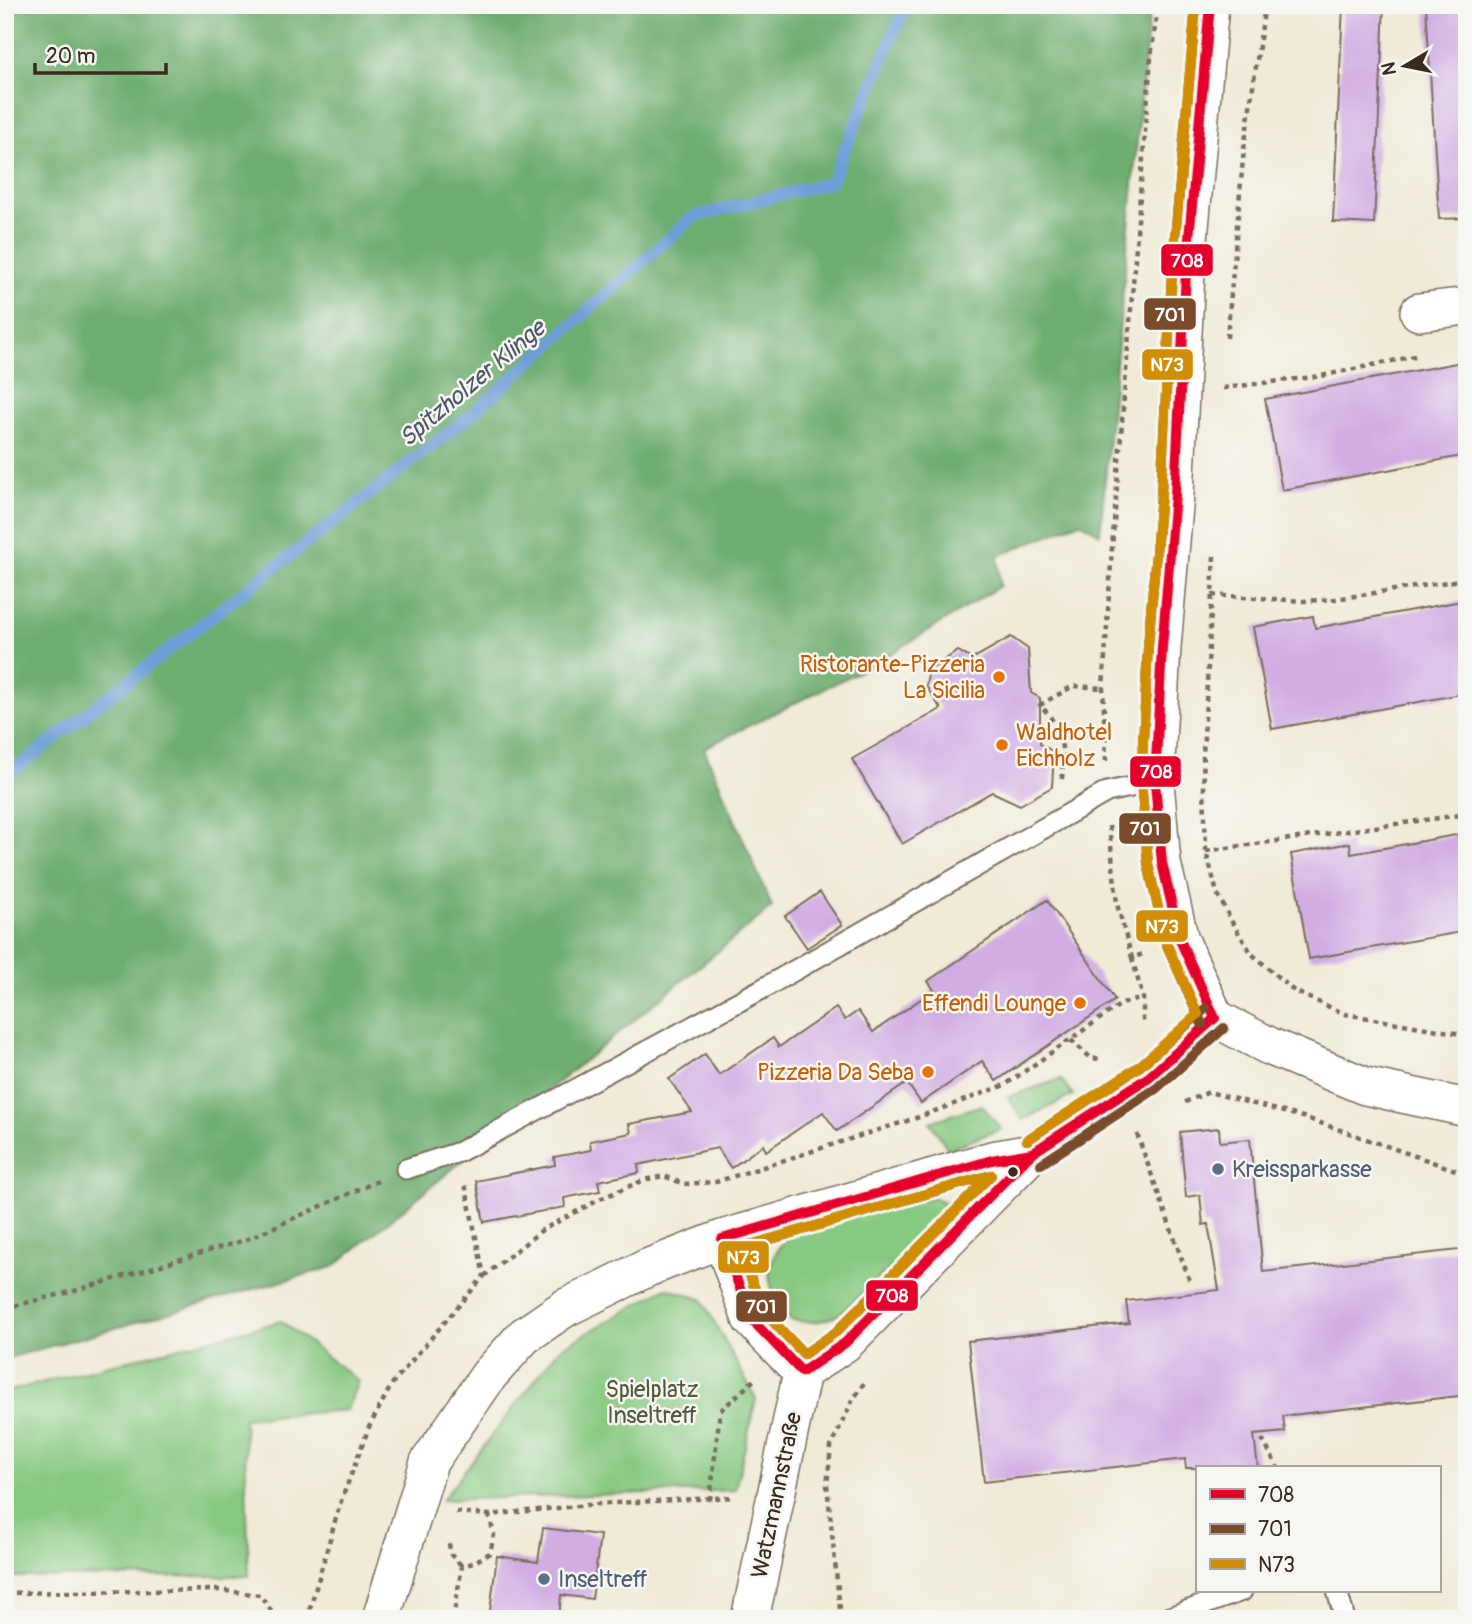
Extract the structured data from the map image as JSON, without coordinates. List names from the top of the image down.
{
  "streets": {
    "street": ["Watzmannstraße"]
  },
  "water": ["Spitzholzer Klinge"],
  "parks": ["Spielplatz Inseltreff"],
  "places": [
    "Ristorante-Pizzeria La Sicilia",
    "Waldhotel Eichholz",
    "Effendi Lounge",
    "Pizzeria Da Seba",
    "Kreissparkasse",
    "Inseltreff"
  ],
  "lines": ["transit line 708", "transit line 701", "transit line N73"],
  "legend": ["708", "701", "N73"],
  "scale_bar": "20 m",
  "north": "left"
}
